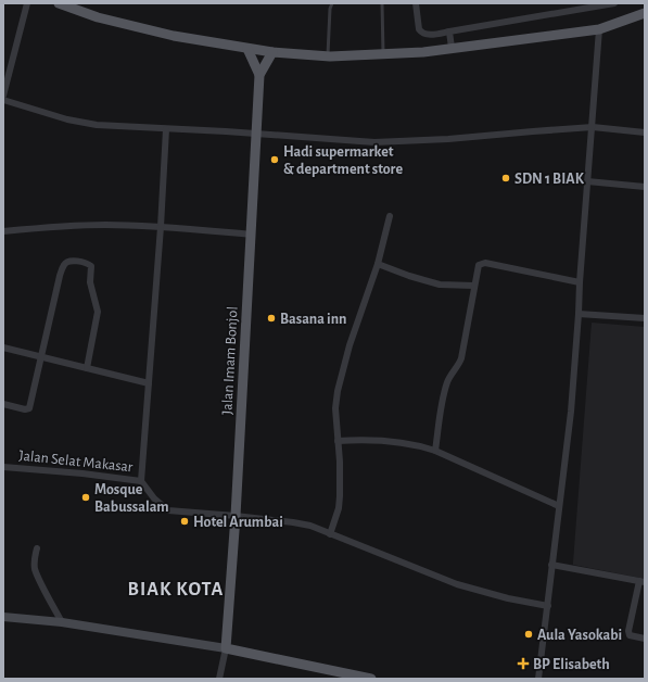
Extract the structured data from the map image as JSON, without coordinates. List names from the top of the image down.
{
  "streets": {
    "main road": ["Jalan Imam Bonjol"],
    "street": ["Jalan Selat Makasar"]
  },
  "crossings": [
    ["Jalan Imam Bonjol", "Jalan Selat Makasar"]
  ],
  "districts": ["BIAK KOTA"],
  "places": {
    "other": [
      "Hadi supermarket & department store",
      "SDN 1 BIAK",
      "Basana inn",
      "Mosque Babussalam",
      "Hotel Arumbai",
      "Aula Yasokabi"
    ],
    "health": ["BP Elisabeth"]
  }
}
